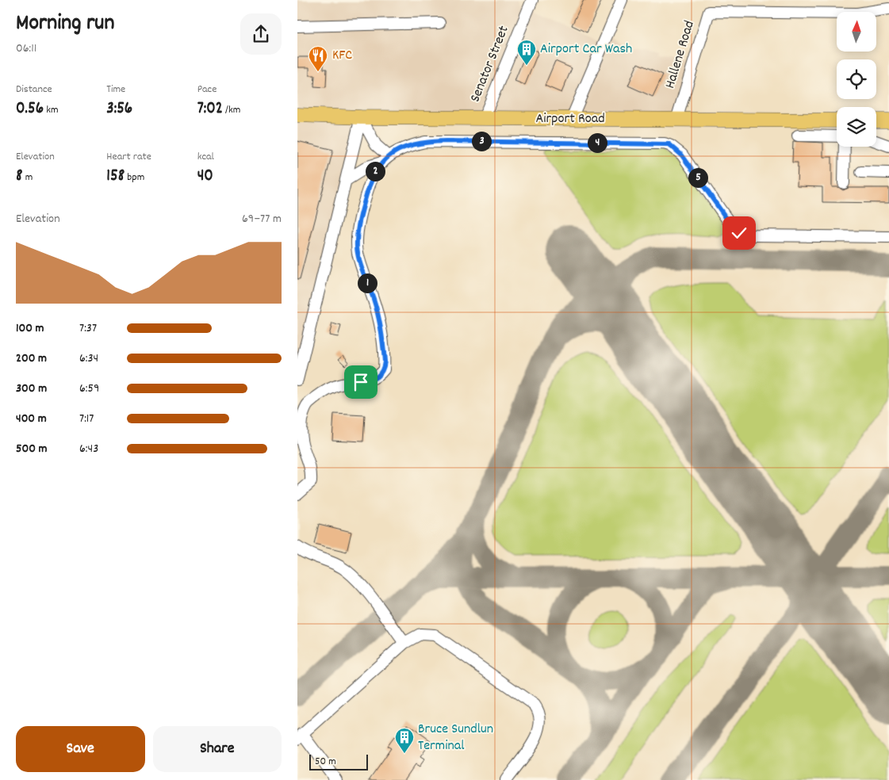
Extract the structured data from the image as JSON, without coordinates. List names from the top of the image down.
{
  "streets": {
    "main road": ["Airport Road"],
    "street": ["Hallene Road", "Senator Street"]
  },
  "crossings": [
    ["Hallene Road", "Airport Road"],
    ["Senator Street", "Airport Road"]
  ],
  "places": {
    "building": ["Airport Car Wash", "Bruce Sundlun Terminal"],
    "restaurant": ["KFC"]
  },
  "scale_bar": "50 m",
  "north": "top",
  "page": {
    "heading": ["Morning run", "06:11"],
    "stats": [
      ["Distance", "0.56 km"],
      ["Time", "3:56"],
      ["Pace", "7:02 /km"],
      ["Elevation", "8 m"],
      ["Heart rate", "158 bpm"],
      ["kcal", "40"]
    ],
    "pins": [
      "3",
      "4",
      "2",
      "5",
      "1"
    ],
    "chart": ["Elevation", "69–77 m"],
    "list": [
      {
        "name": "100 m",
        "note": "7:37"
      },
      {
        "name": "200 m",
        "note": "6:34"
      },
      {
        "name": "300 m",
        "note": "6:59"
      },
      {
        "name": "400 m",
        "note": "7:17"
      },
      {
        "name": "500 m",
        "note": "6:43"
      }
    ],
    "buttons": ["Save", "Share"],
    "scale": "50 m"
  }
}
